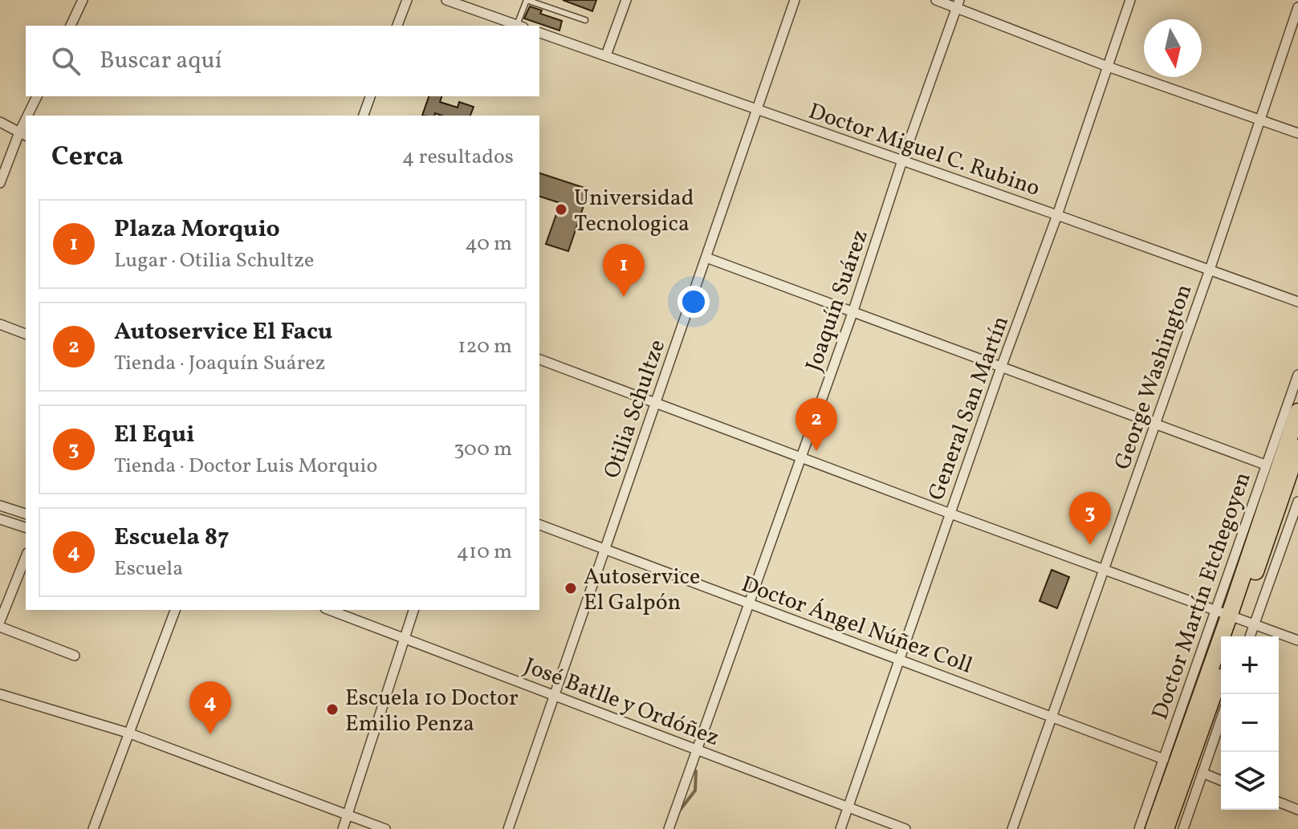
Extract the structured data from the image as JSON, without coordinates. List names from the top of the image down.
{
  "streets": {
    "street": [
      "Doctor Miguel C. Rubino",
      "Joaquín Suárez",
      "George Washington",
      "General San Martín",
      "Otilia Schultze",
      "Doctor Martín Etchegoyen",
      "Doctor Ángel Núñez Coll",
      "José Batlle y Ordóñez"
    ]
  },
  "crossings": [
    ["Doctor Miguel C. Rubino", "Joaquín Suárez"],
    ["Doctor Miguel C. Rubino", "George Washington"],
    ["Doctor Miguel C. Rubino", "General San Martín"],
    ["Doctor Miguel C. Rubino", "Otilia Schultze"],
    ["Joaquín Suárez", "Doctor Ángel Núñez Coll"],
    ["Joaquín Suárez", "José Batlle y Ordóñez"],
    ["George Washington", "Doctor Ángel Núñez Coll"],
    ["General San Martín", "Doctor Ángel Núñez Coll"],
    ["General San Martín", "José Batlle y Ordóñez"],
    ["Otilia Schultze", "Doctor Ángel Núñez Coll"],
    ["Otilia Schultze", "José Batlle y Ordóñez"],
    ["Doctor Martín Etchegoyen", "Doctor Ángel Núñez Coll"]
  ],
  "places": ["Universidad Tecnologica", "Autoservice El Galpón", "Escuela 10 Doctor Emilio Penza"],
  "north": "bottom",
  "page": {
    "search": "Buscar aquí",
    "heading": ["Cerca", "4 resultados"],
    "list": [
      {
        "mark": "1",
        "name": "Plaza Morquio",
        "note": "Lugar · Otilia Schultze",
        "value": "40 m"
      },
      {
        "mark": "2",
        "name": "Autoservice El Facu",
        "note": "Tienda · Joaquín Suárez",
        "value": "120 m"
      },
      {
        "mark": "3",
        "name": "El Equi",
        "note": "Tienda · Doctor Luis Morquio",
        "value": "300 m"
      },
      {
        "mark": "4",
        "name": "Escuela 87",
        "note": "Escuela",
        "value": "410 m"
      }
    ],
    "pins": [
      "1",
      "2",
      "3",
      "4"
    ],
    "map_buttons": ["+", "−"]
  }
}
